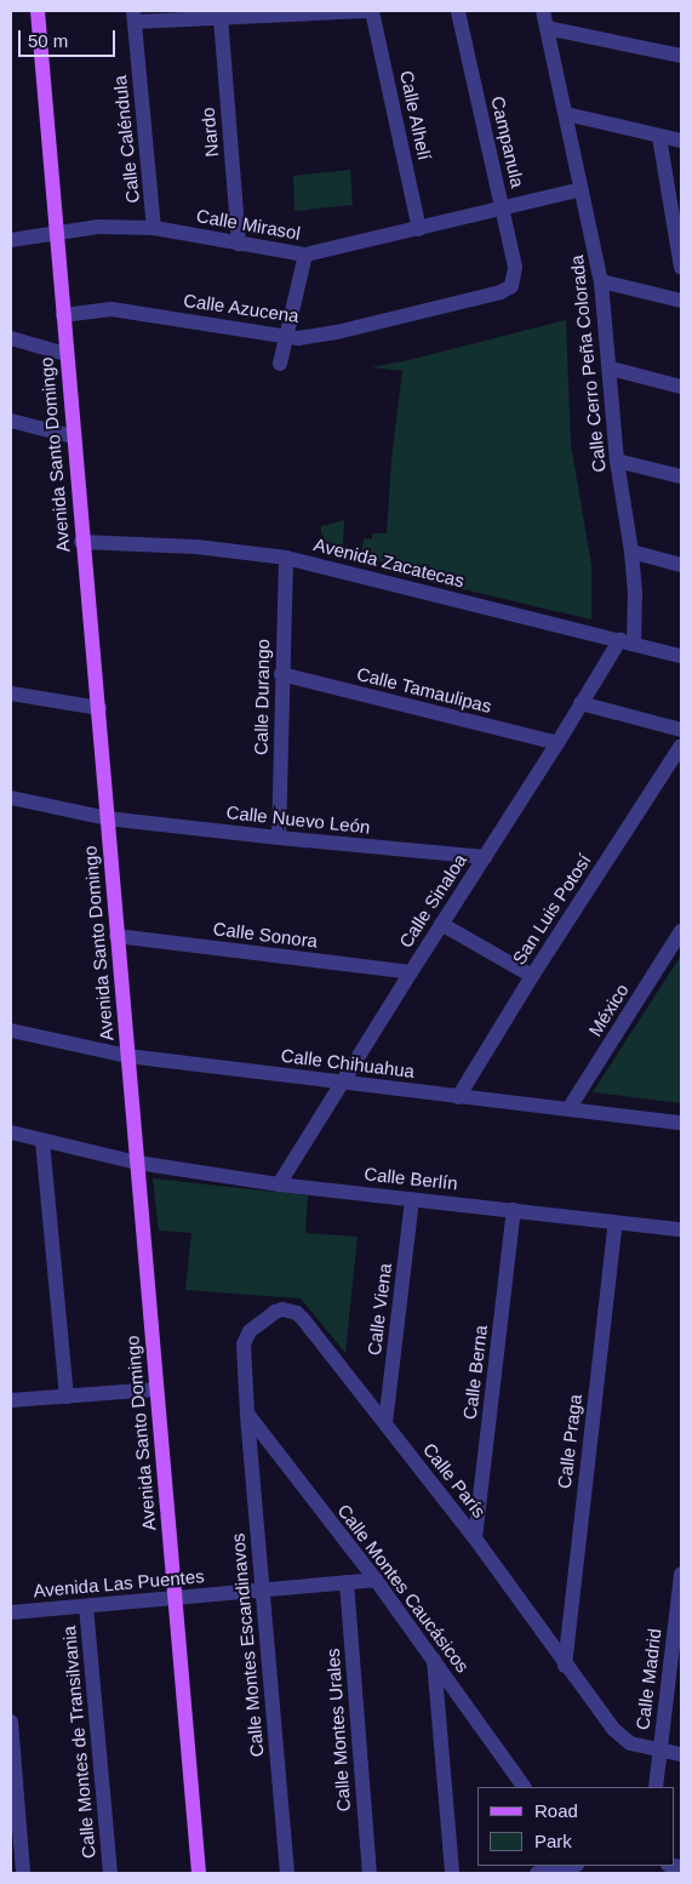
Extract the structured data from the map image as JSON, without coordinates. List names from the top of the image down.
{
  "streets": {
    "main road": ["Avenida Santo Domingo"],
    "street": [
      "Calle Alhelí",
      "Nardo",
      "Calle Caléndula",
      "Campanula",
      "Calle Mirasol",
      "Calle Azucena",
      "Calle Cerro Peña Colorada",
      "Avenida Zacatecas",
      "Calle Tamaulipas",
      "Calle Durango",
      "Calle Nuevo León",
      "Calle Sinaloa",
      "San Luis Potosí",
      "Calle Sonora",
      "México",
      "Calle Chihuahua",
      "Calle Berlín",
      "Calle Viena",
      "Calle Berna",
      "Calle Praga",
      "Calle París",
      "Avenida Las Puentes",
      "Calle Montes Caucásicos",
      "Calle Montes Escandinavos",
      "Calle Madrid",
      "Calle Montes Urales",
      "Calle Montes de Transilvania"
    ]
  },
  "crossings": [
    ["Calle Alhelí", "Calle Mirasol"],
    ["Nardo", "Calle Mirasol"],
    ["Calle Caléndula", "Calle Mirasol"],
    ["Campanula", "Calle Mirasol"],
    ["Campanula", "Calle Azucena"],
    ["Calle Mirasol", "Calle Cerro Peña Colorada"],
    ["Calle Mirasol", "Avenida Santo Domingo"],
    ["Calle Azucena", "Avenida Santo Domingo"],
    ["Calle Cerro Peña Colorada", "Avenida Zacatecas"],
    ["Calle Cerro Peña Colorada", "Calle Sinaloa"],
    ["Avenida Santo Domingo", "Avenida Zacatecas"],
    ["Avenida Santo Domingo", "Calle Nuevo León"],
    ["Avenida Santo Domingo", "Calle Sonora"],
    ["Avenida Santo Domingo", "Calle Chihuahua"],
    ["Avenida Santo Domingo", "Calle Berlín"],
    ["Avenida Santo Domingo", "Avenida Las Puentes"],
    ["Avenida Zacatecas", "Calle Durango"],
    ["Avenida Zacatecas", "Calle Sinaloa"],
    ["Calle Tamaulipas", "Calle Durango"],
    ["Calle Tamaulipas", "Calle Sinaloa"],
    ["Calle Durango", "Calle Nuevo León"],
    ["Calle Nuevo León", "Calle Sinaloa"],
    ["Calle Sinaloa", "Calle Sonora"],
    ["Calle Sinaloa", "Calle Chihuahua"],
    ["Calle Sinaloa", "Calle Berlín"],
    ["San Luis Potosí", "Calle Chihuahua"],
    ["México", "Calle Chihuahua"],
    ["Calle Berlín", "Calle Viena"],
    ["Calle Berlín", "Calle Berna"],
    ["Calle Berlín", "Calle Praga"],
    ["Calle Viena", "Calle París"],
    ["Calle Berna", "Calle París"],
    ["Calle Praga", "Calle París"],
    ["Calle París", "Calle Montes Caucásicos"],
    ["Calle París", "Calle Montes Escandinavos"],
    ["Calle París", "Calle Madrid"],
    ["Avenida Las Puentes", "Calle Montes Caucásicos"],
    ["Avenida Las Puentes", "Calle Montes Escandinavos"],
    ["Avenida Las Puentes", "Calle Montes Urales"],
    ["Avenida Las Puentes", "Calle Montes de Transilvania"],
    ["Calle Montes Caucásicos", "Calle Montes Escandinavos"]
  ],
  "legend": ["Road", "Park"],
  "scale_bar": "50 m"
}
